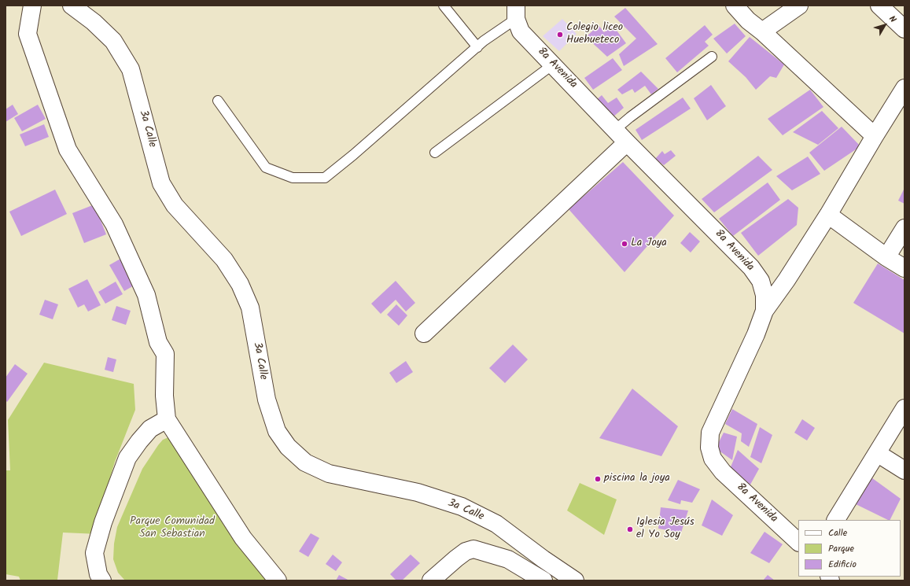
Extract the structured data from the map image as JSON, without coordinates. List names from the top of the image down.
{
  "streets": {
    "street": ["8a Avenida", "3a Calle"]
  },
  "parks": ["Parque Comunidad San Sebastian"],
  "places": [
    "Colegio liceo Huehueteco",
    "La Joya",
    "piscina la joya",
    "Iglesia Jesús el Yo Soy"
  ],
  "legend": ["Calle", "Parque", "Edificio"],
  "north": "top right"
}
